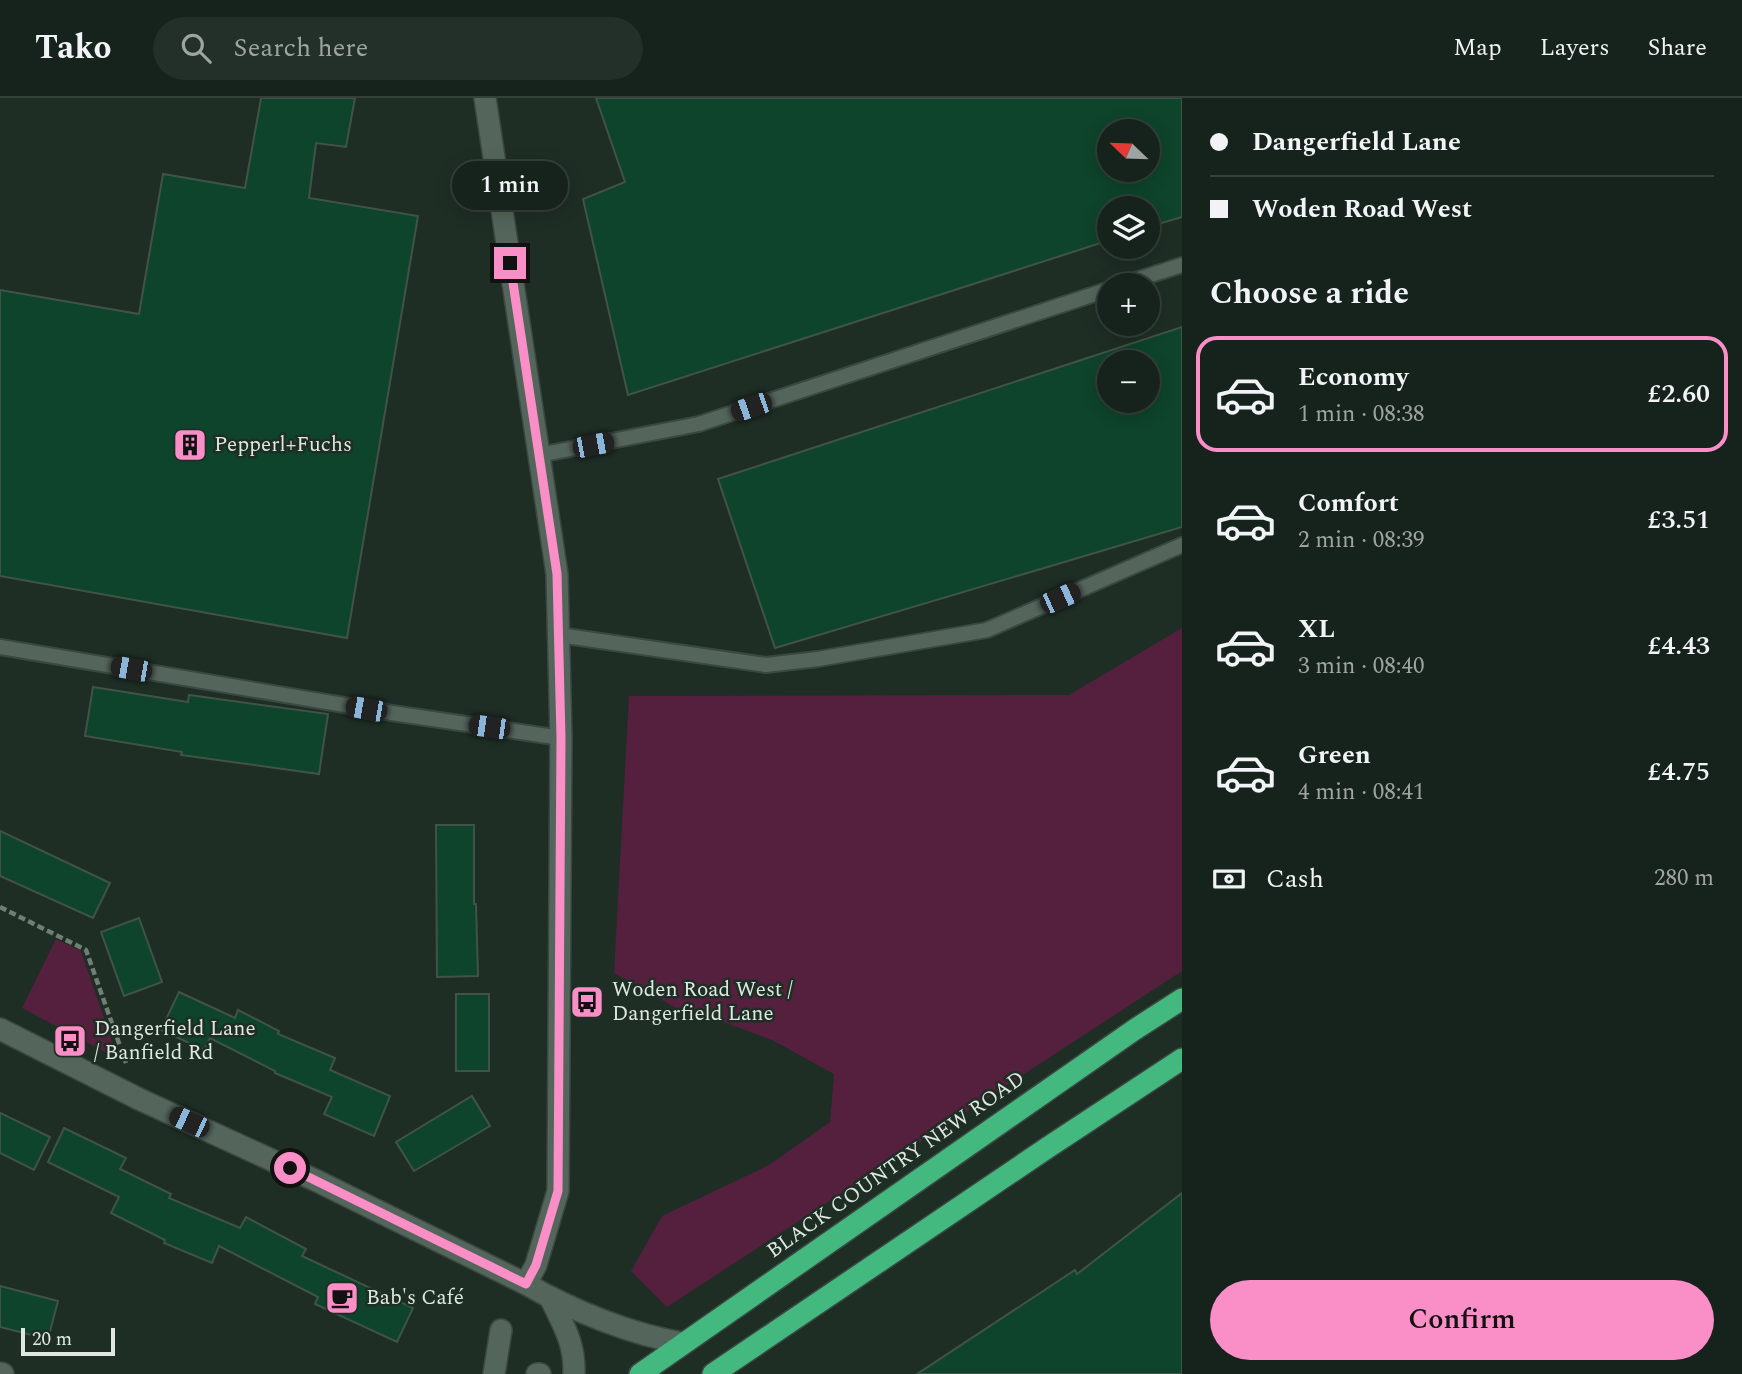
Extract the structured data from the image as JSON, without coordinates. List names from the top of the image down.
{
  "streets": {
    "highway": ["BLACK COUNTRY NEW ROAD"]
  },
  "places": {
    "building": ["Pepperl+Fuchs"],
    "bus stop": ["Woden Road West / Dangerfield Lane", "Dangerfield Lane / Banfield Rd"],
    "cafe": ["Bab's Café"]
  },
  "scale_bar": "20 m",
  "north": "top left",
  "page": {
    "header": "Tako",
    "search": "Search here",
    "nav": ["Map", "Layers", "Share"],
    "banner": ["Dangerfield Lane", "Woden Road West"],
    "map_buttons": ["+", "−"],
    "bubble": "1 min",
    "heading": "Choose a ride",
    "list": [
      {
        "name": "Economy",
        "note": "1 min · 08:38",
        "value": "£2.60"
      },
      {
        "name": "Comfort",
        "note": "2 min · 08:39",
        "value": "£3.51"
      },
      {
        "name": "XL",
        "note": "3 min · 08:40",
        "value": "£4.43"
      },
      {
        "name": "Green",
        "note": "4 min · 08:41",
        "value": "£4.75"
      }
    ],
    "pay": ["Cash", "280 m"],
    "buttons": "Confirm",
    "scale": "20 m"
  }
}
